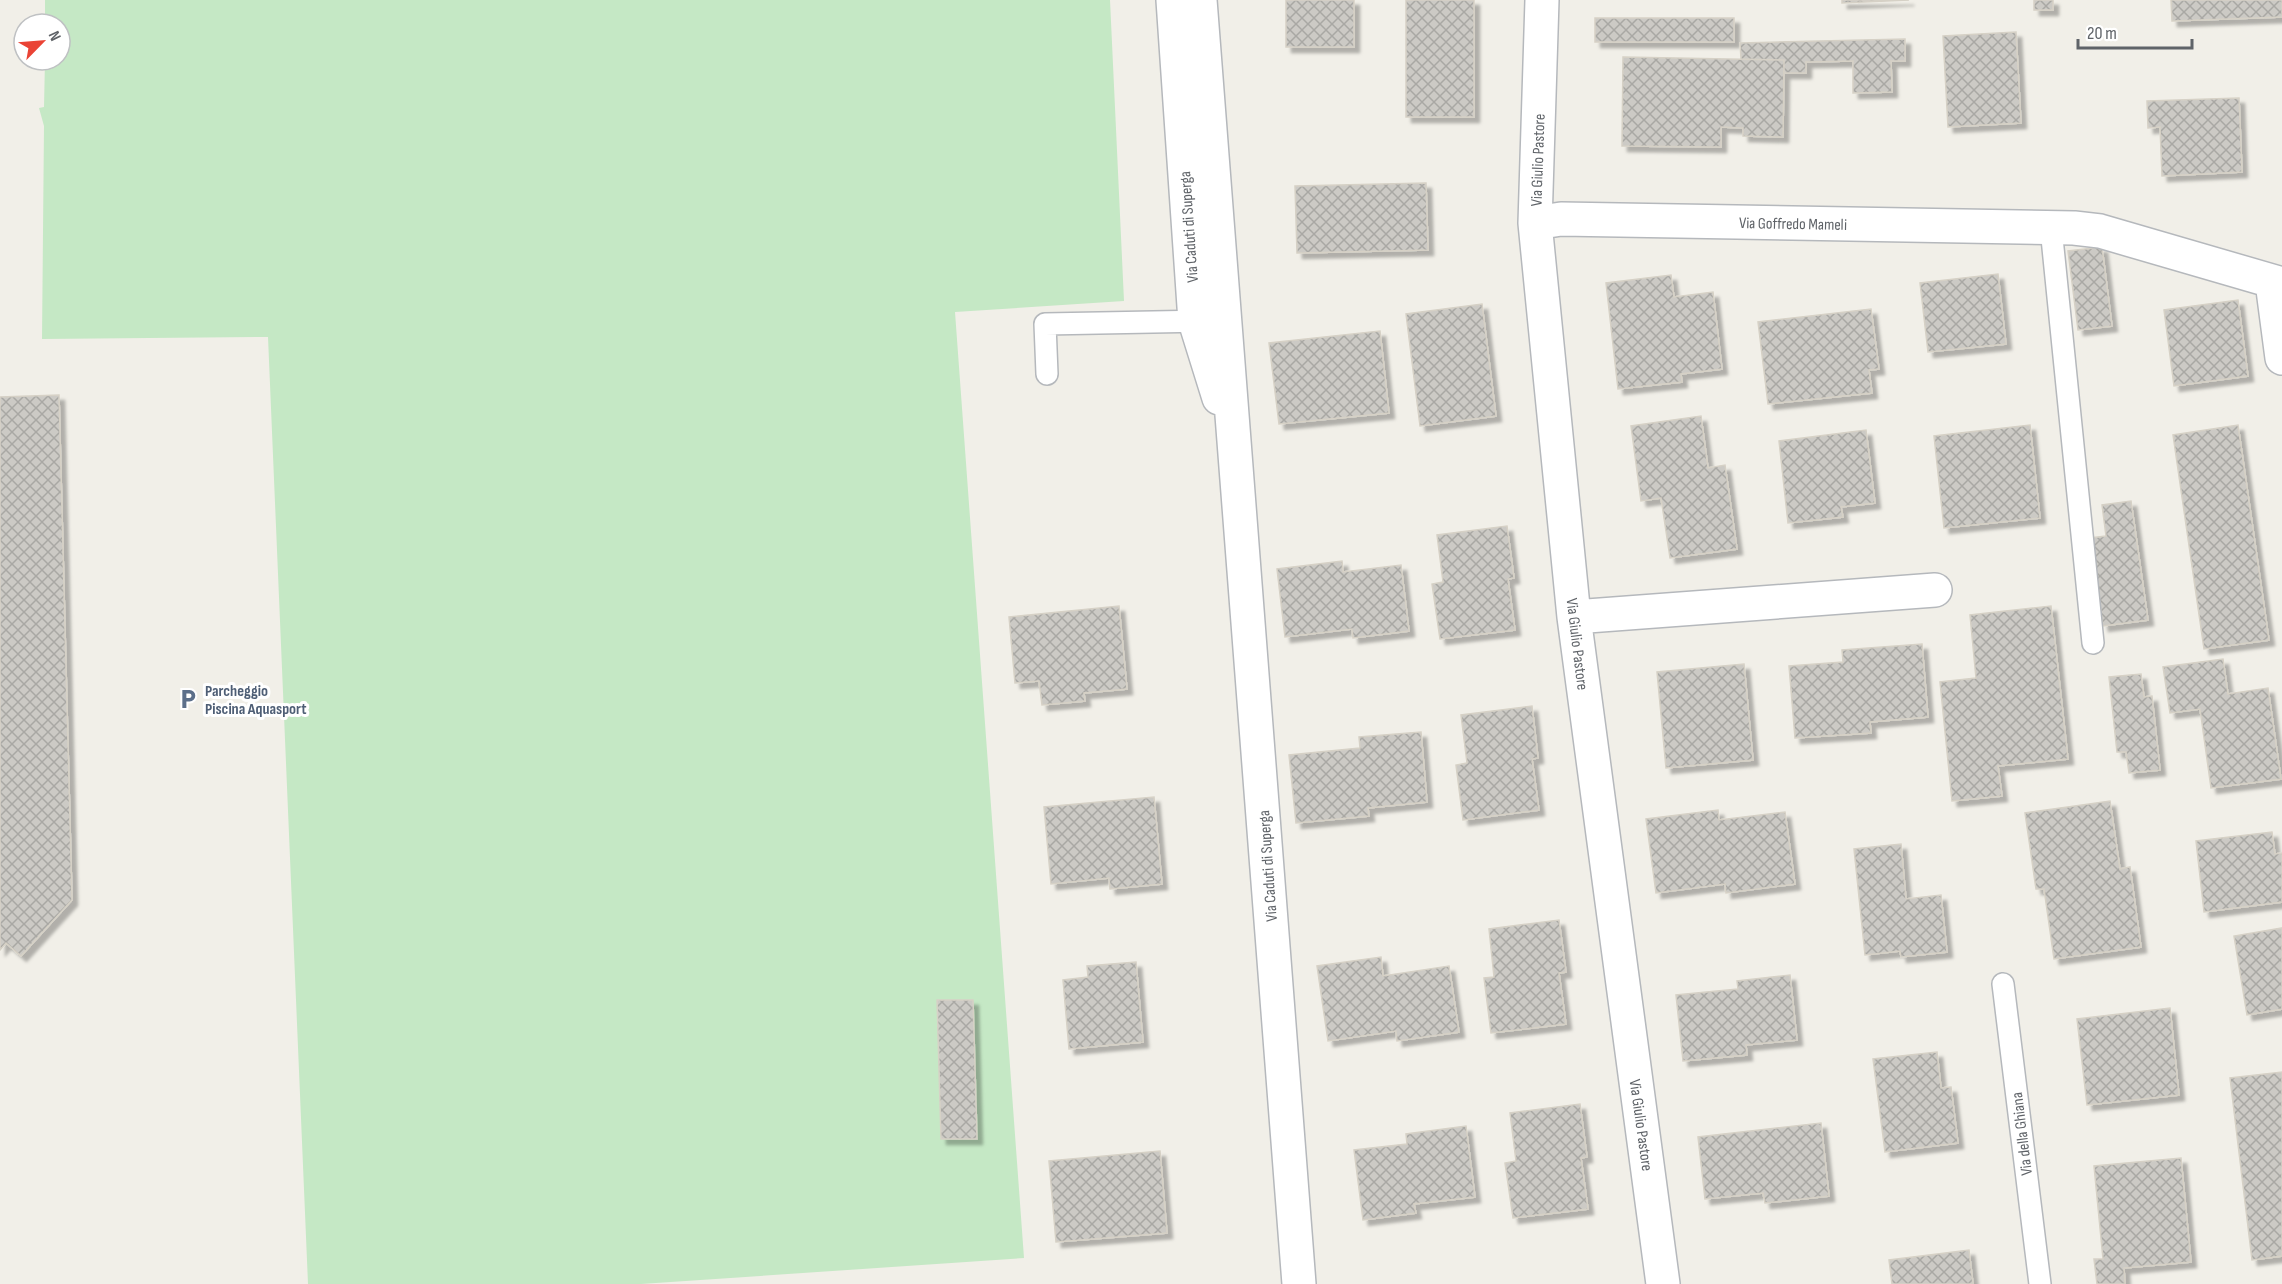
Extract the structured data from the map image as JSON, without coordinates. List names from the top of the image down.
{
  "streets": {
    "street": ["Via Giulio Pastore", "Via Goffredo Mameli", "Via Caduti di Superga"],
    "lane": ["Via della Ghiana"]
  },
  "crossings": [
    ["Via Giulio Pastore", "Via Goffredo Mameli"]
  ],
  "places": {
    "parking": ["Parcheggio Piscina Aquasport"]
  },
  "scale_bar": "20 m",
  "north": "top right"
}
